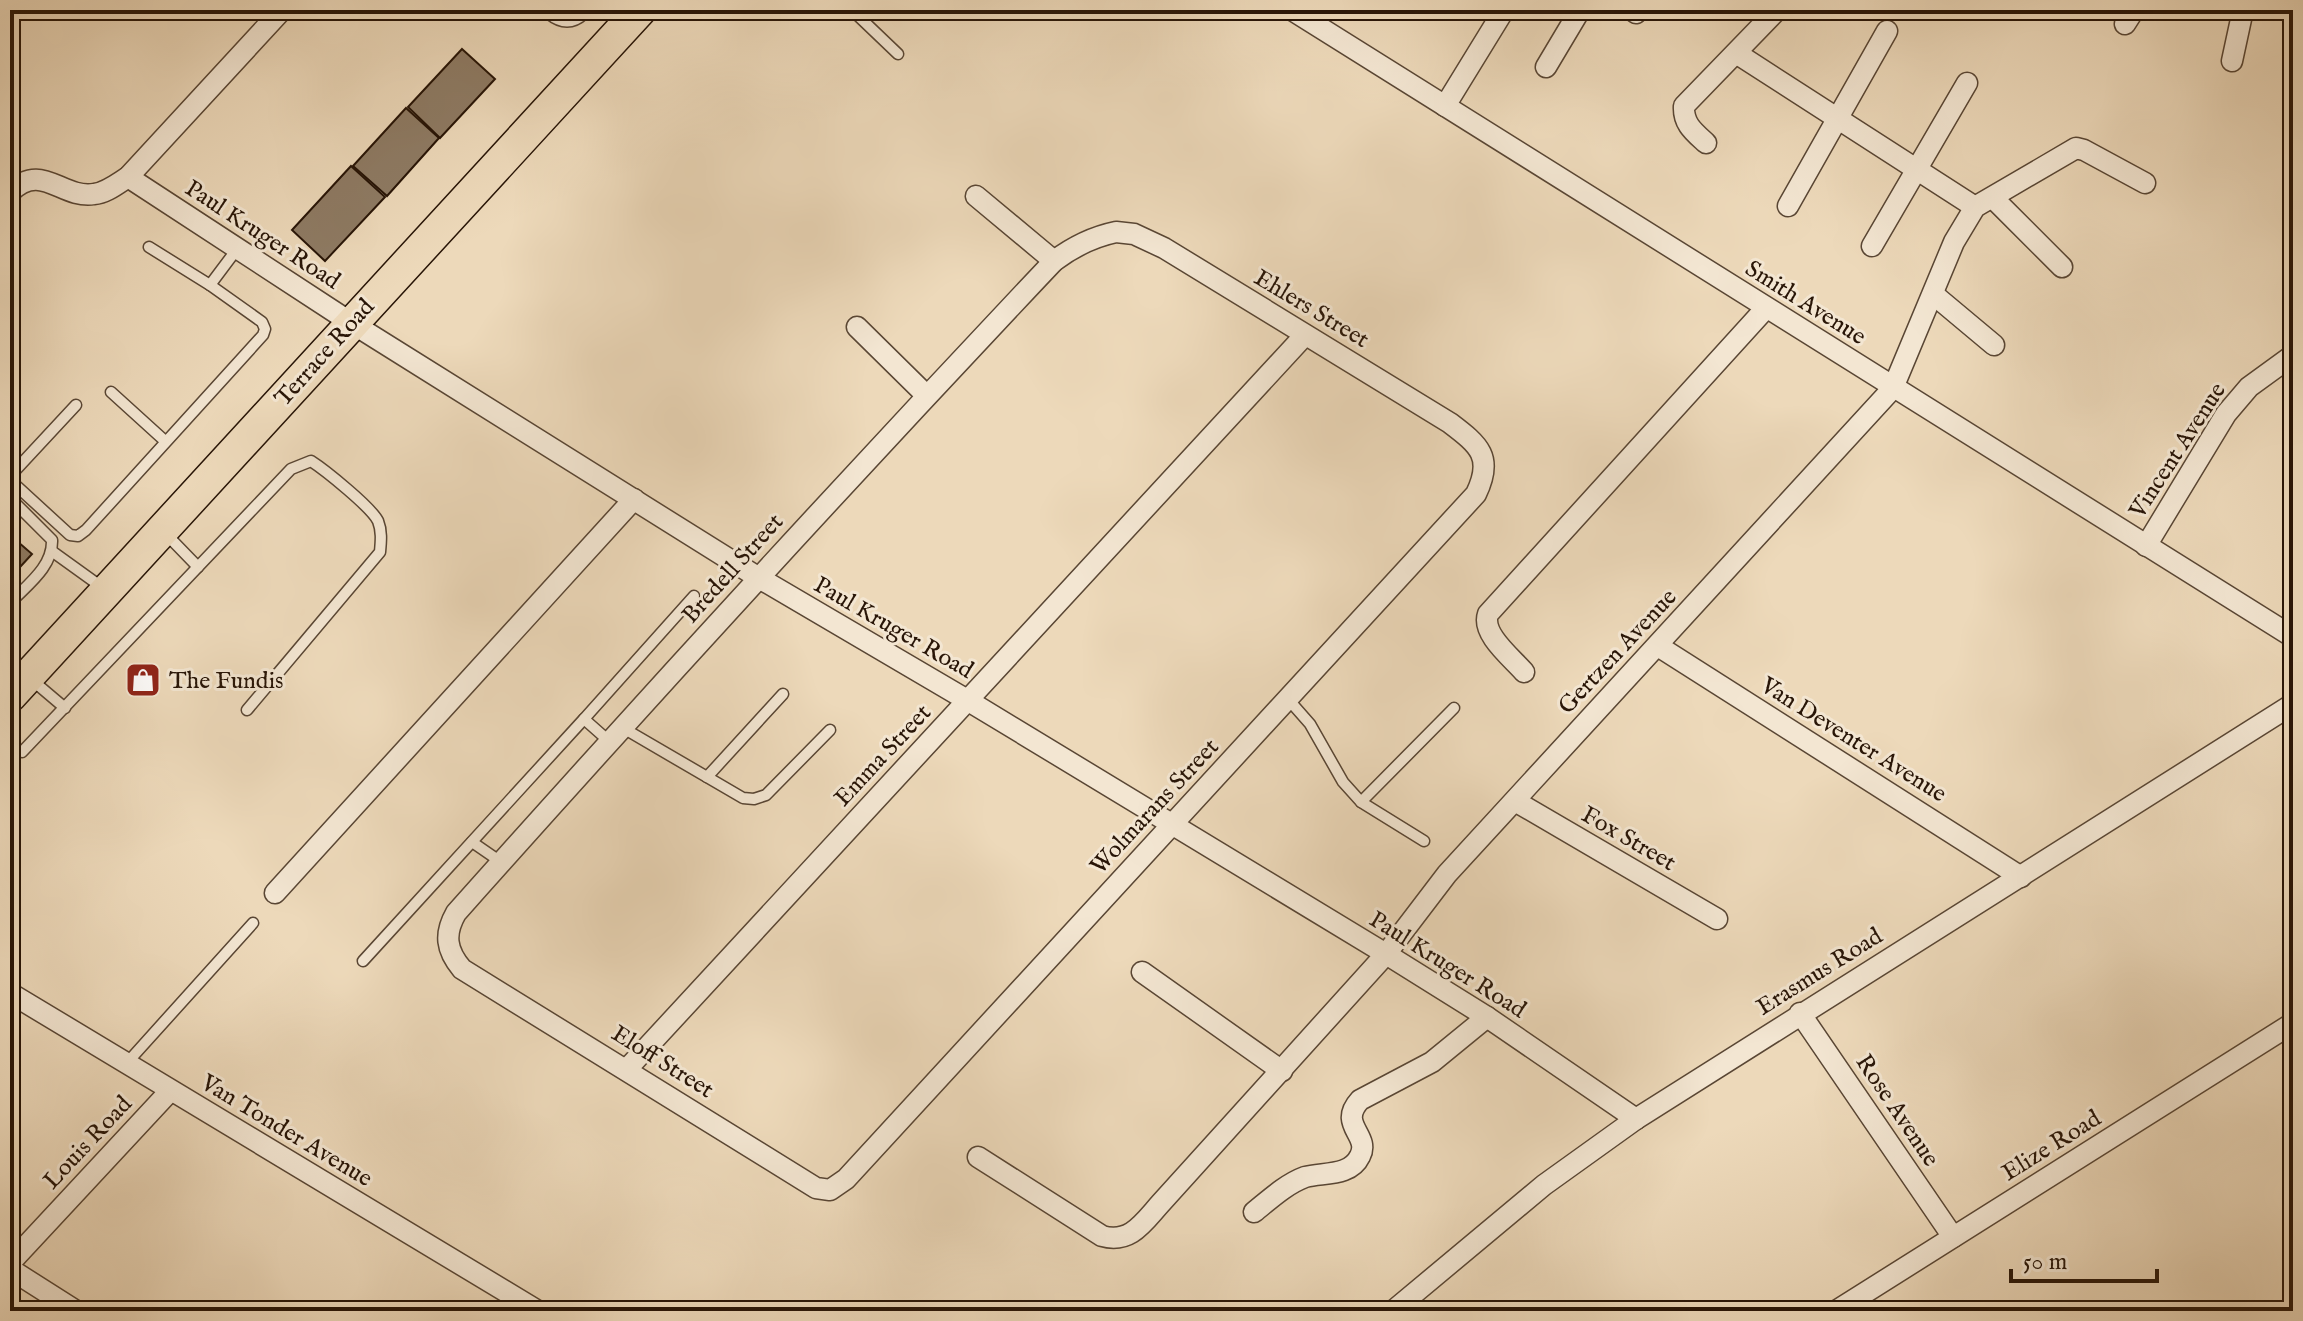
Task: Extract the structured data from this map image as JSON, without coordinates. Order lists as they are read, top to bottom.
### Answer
{
  "streets": {
    "main road": ["Terrace Road"],
    "street": [
      "Paul Kruger Road",
      "Smith Avenue",
      "Ehlers Street",
      "Vincent Avenue",
      "Bredell Street",
      "Gertzen Avenue",
      "Van Deventer Avenue",
      "Emma Street",
      "Wolmarans Street",
      "Fox Street",
      "Erasmus Road",
      "Eloff Street",
      "Rose Avenue",
      "Van Tonder Avenue",
      "Louis Road",
      "Elize Road"
    ]
  },
  "crossings": [
    ["Paul Kruger Road", "Terrace Road"],
    ["Paul Kruger Road", "Bredell Street"],
    ["Paul Kruger Road", "Gertzen Avenue"],
    ["Paul Kruger Road", "Emma Street"],
    ["Paul Kruger Road", "Wolmarans Street"],
    ["Paul Kruger Road", "Erasmus Road"],
    ["Smith Avenue", "Vincent Avenue"],
    ["Smith Avenue", "Gertzen Avenue"],
    ["Ehlers Street", "Bredell Street"],
    ["Ehlers Street", "Emma Street"],
    ["Ehlers Street", "Wolmarans Street"],
    ["Bredell Street", "Eloff Street"],
    ["Gertzen Avenue", "Van Deventer Avenue"],
    ["Gertzen Avenue", "Fox Street"],
    ["Van Deventer Avenue", "Erasmus Road"],
    ["Emma Street", "Eloff Street"],
    ["Wolmarans Street", "Eloff Street"],
    ["Erasmus Road", "Rose Avenue"],
    ["Rose Avenue", "Elize Road"],
    ["Van Tonder Avenue", "Louis Road"]
  ],
  "places": {
    "shop": ["The Fundis"]
  },
  "scale_bar": "50 m"
}
